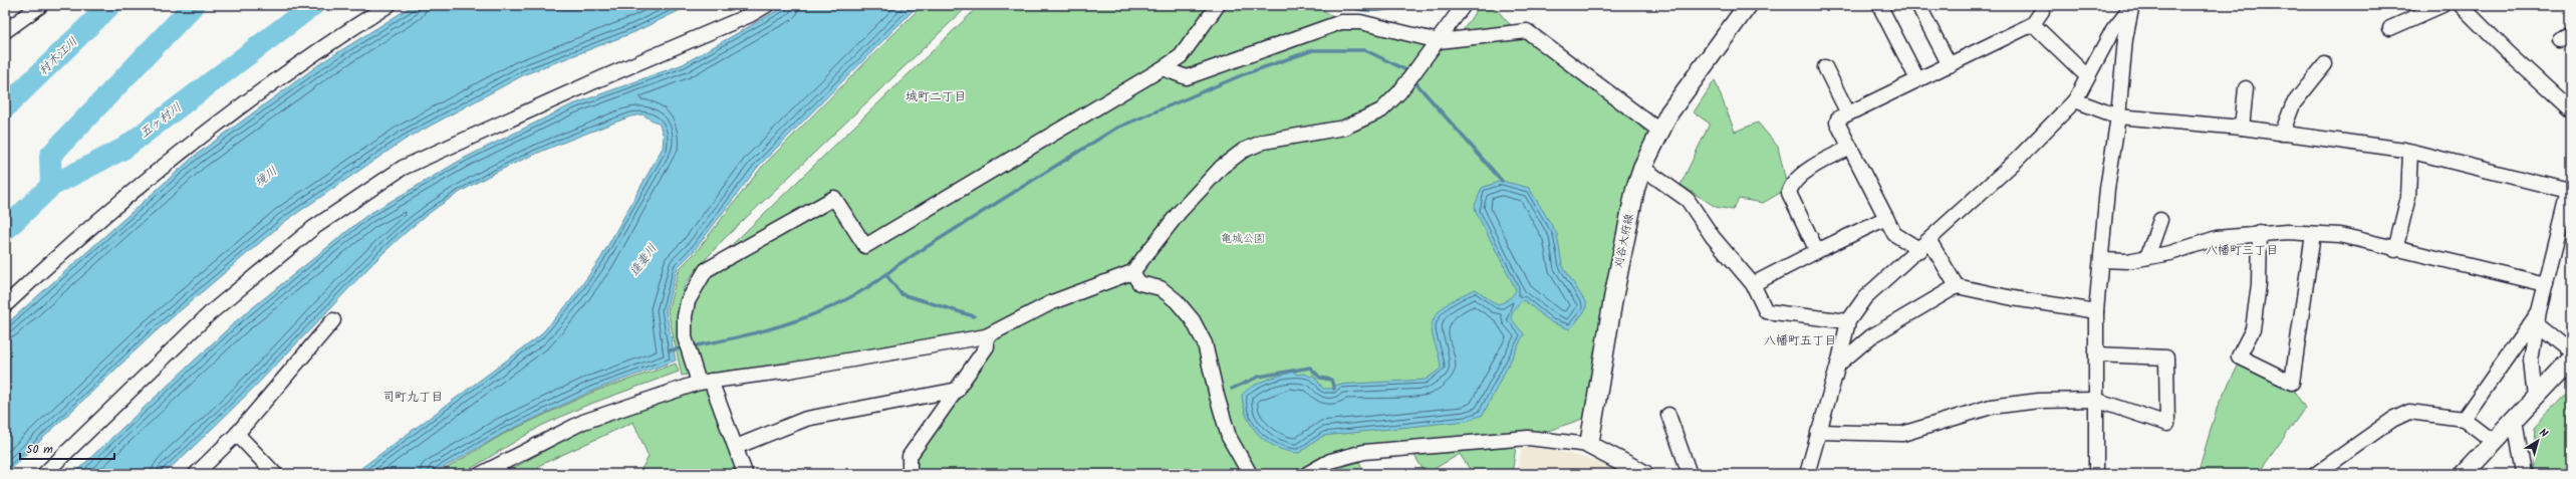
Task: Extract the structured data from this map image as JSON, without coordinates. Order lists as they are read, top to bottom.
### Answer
{
  "streets": {
    "main road": ["刈谷大府線"]
  },
  "districts": [
    "城町二丁目",
    "八幡町三丁目",
    "八幡町五丁目",
    "司町九丁目"
  ],
  "water": [
    "村木江川",
    "五ヶ村川",
    "境川",
    "逢妻川"
  ],
  "parks": ["亀城公園"],
  "scale_bar": "50 m",
  "north": "top right"
}
